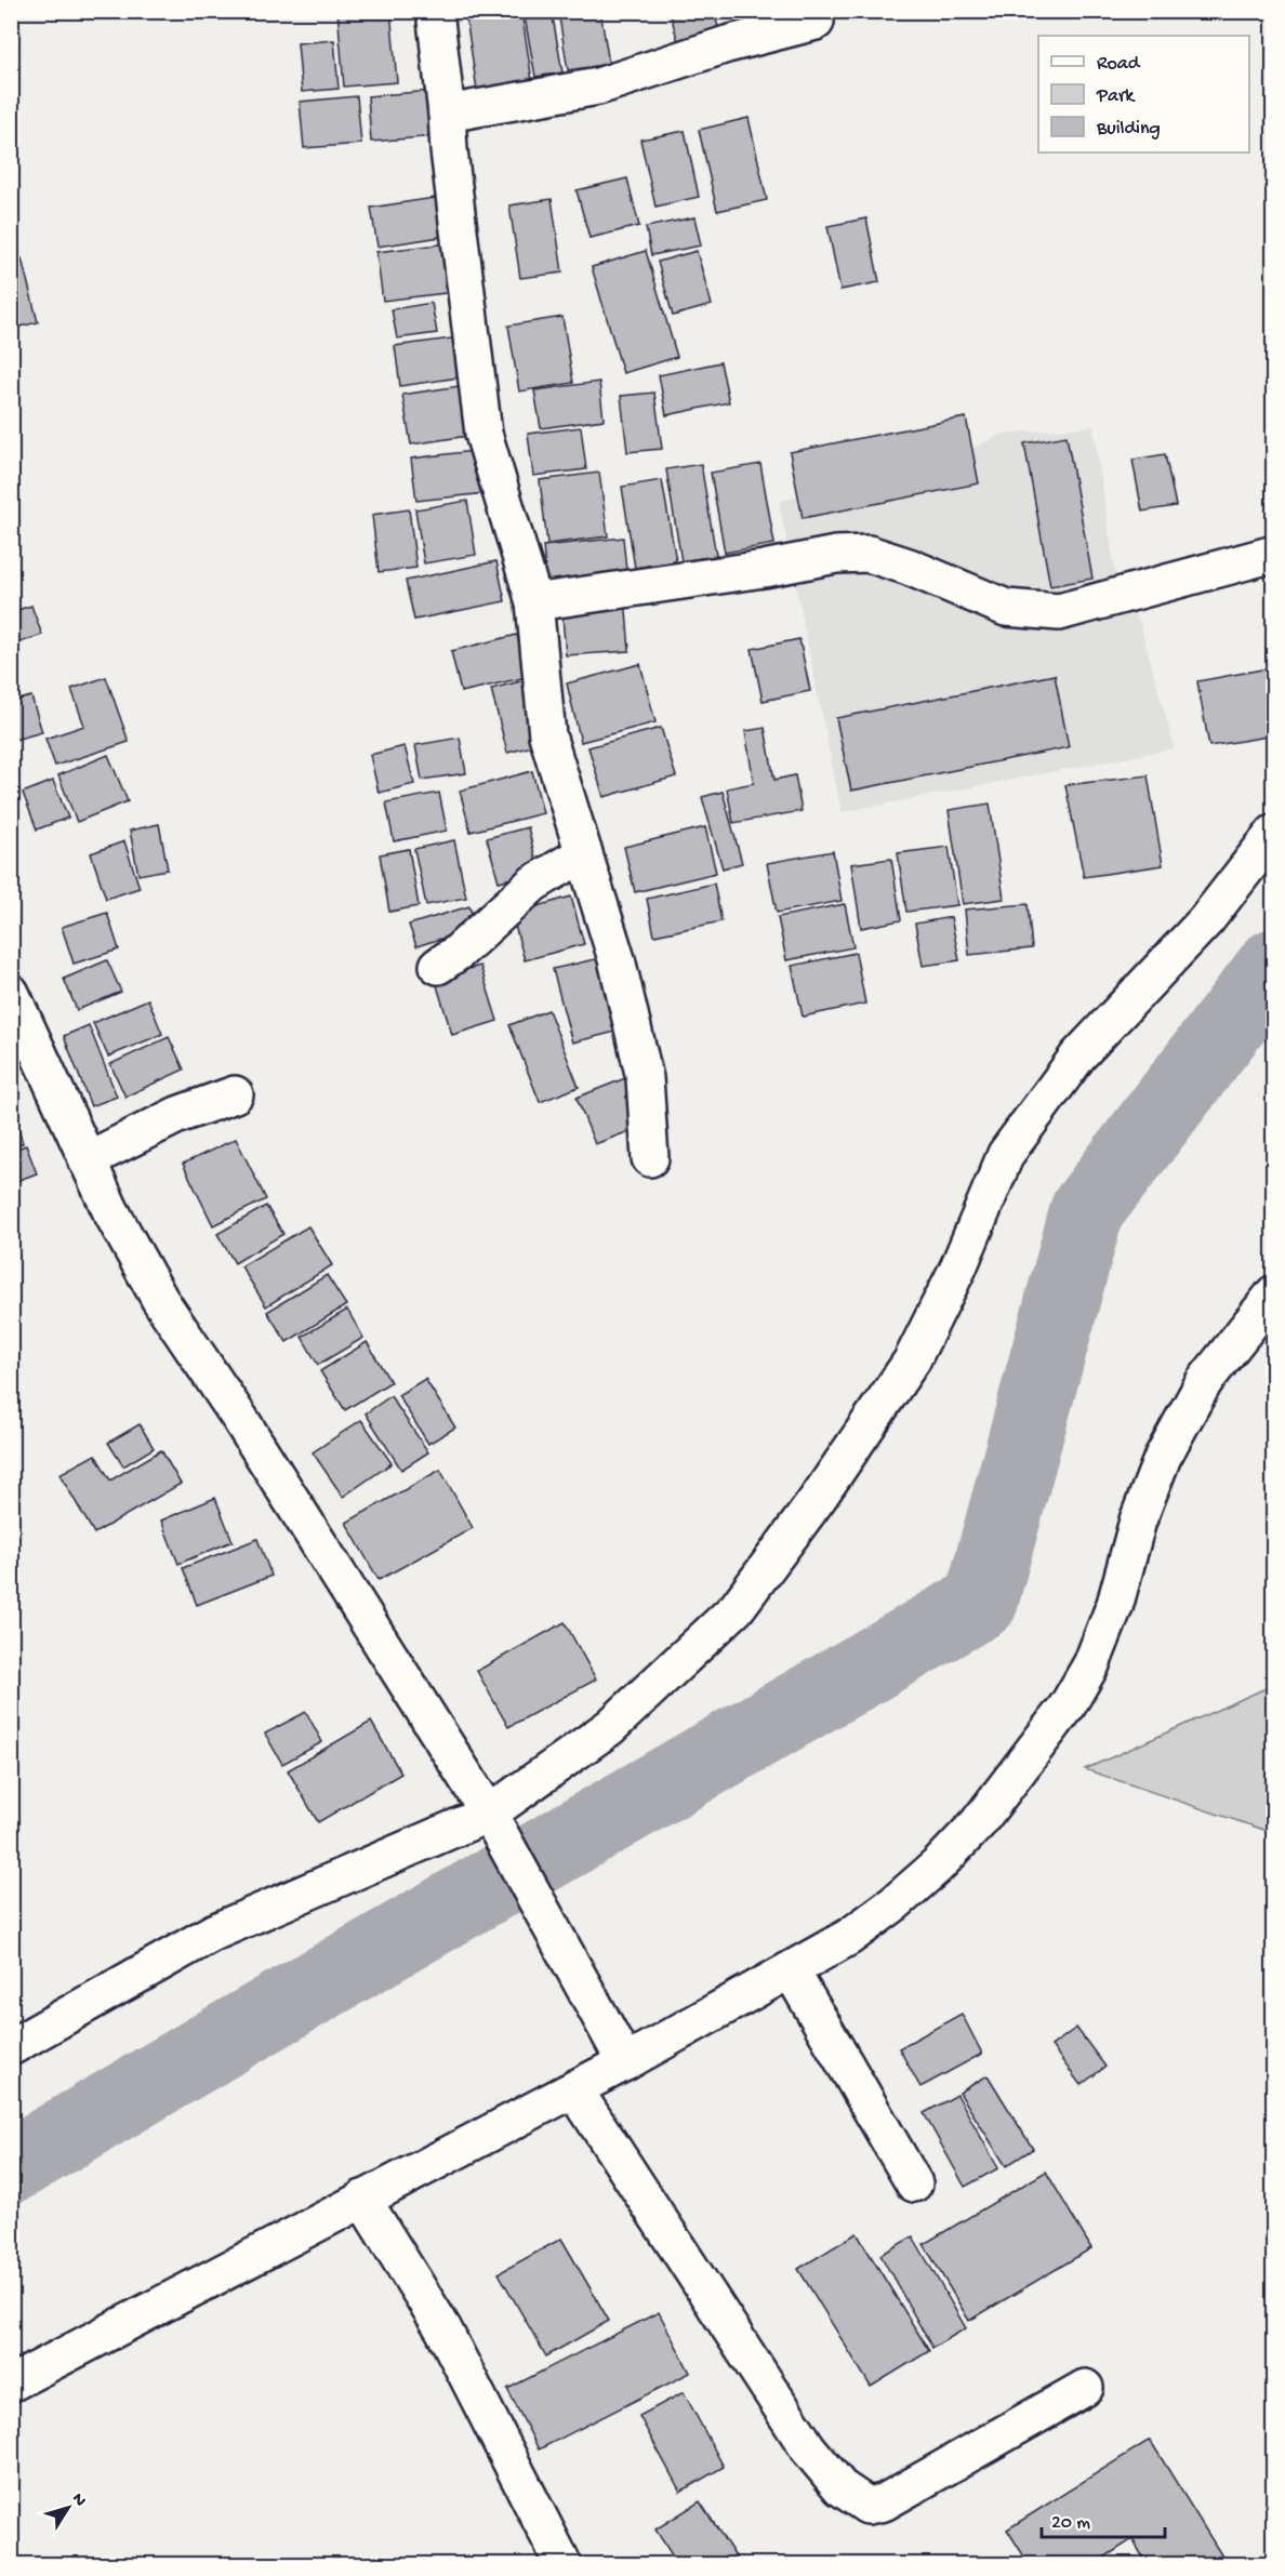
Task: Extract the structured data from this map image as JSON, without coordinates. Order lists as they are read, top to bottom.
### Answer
{
  "legend": ["Road", "Park", "Building"],
  "scale_bar": "20 m",
  "north": "top right"
}
